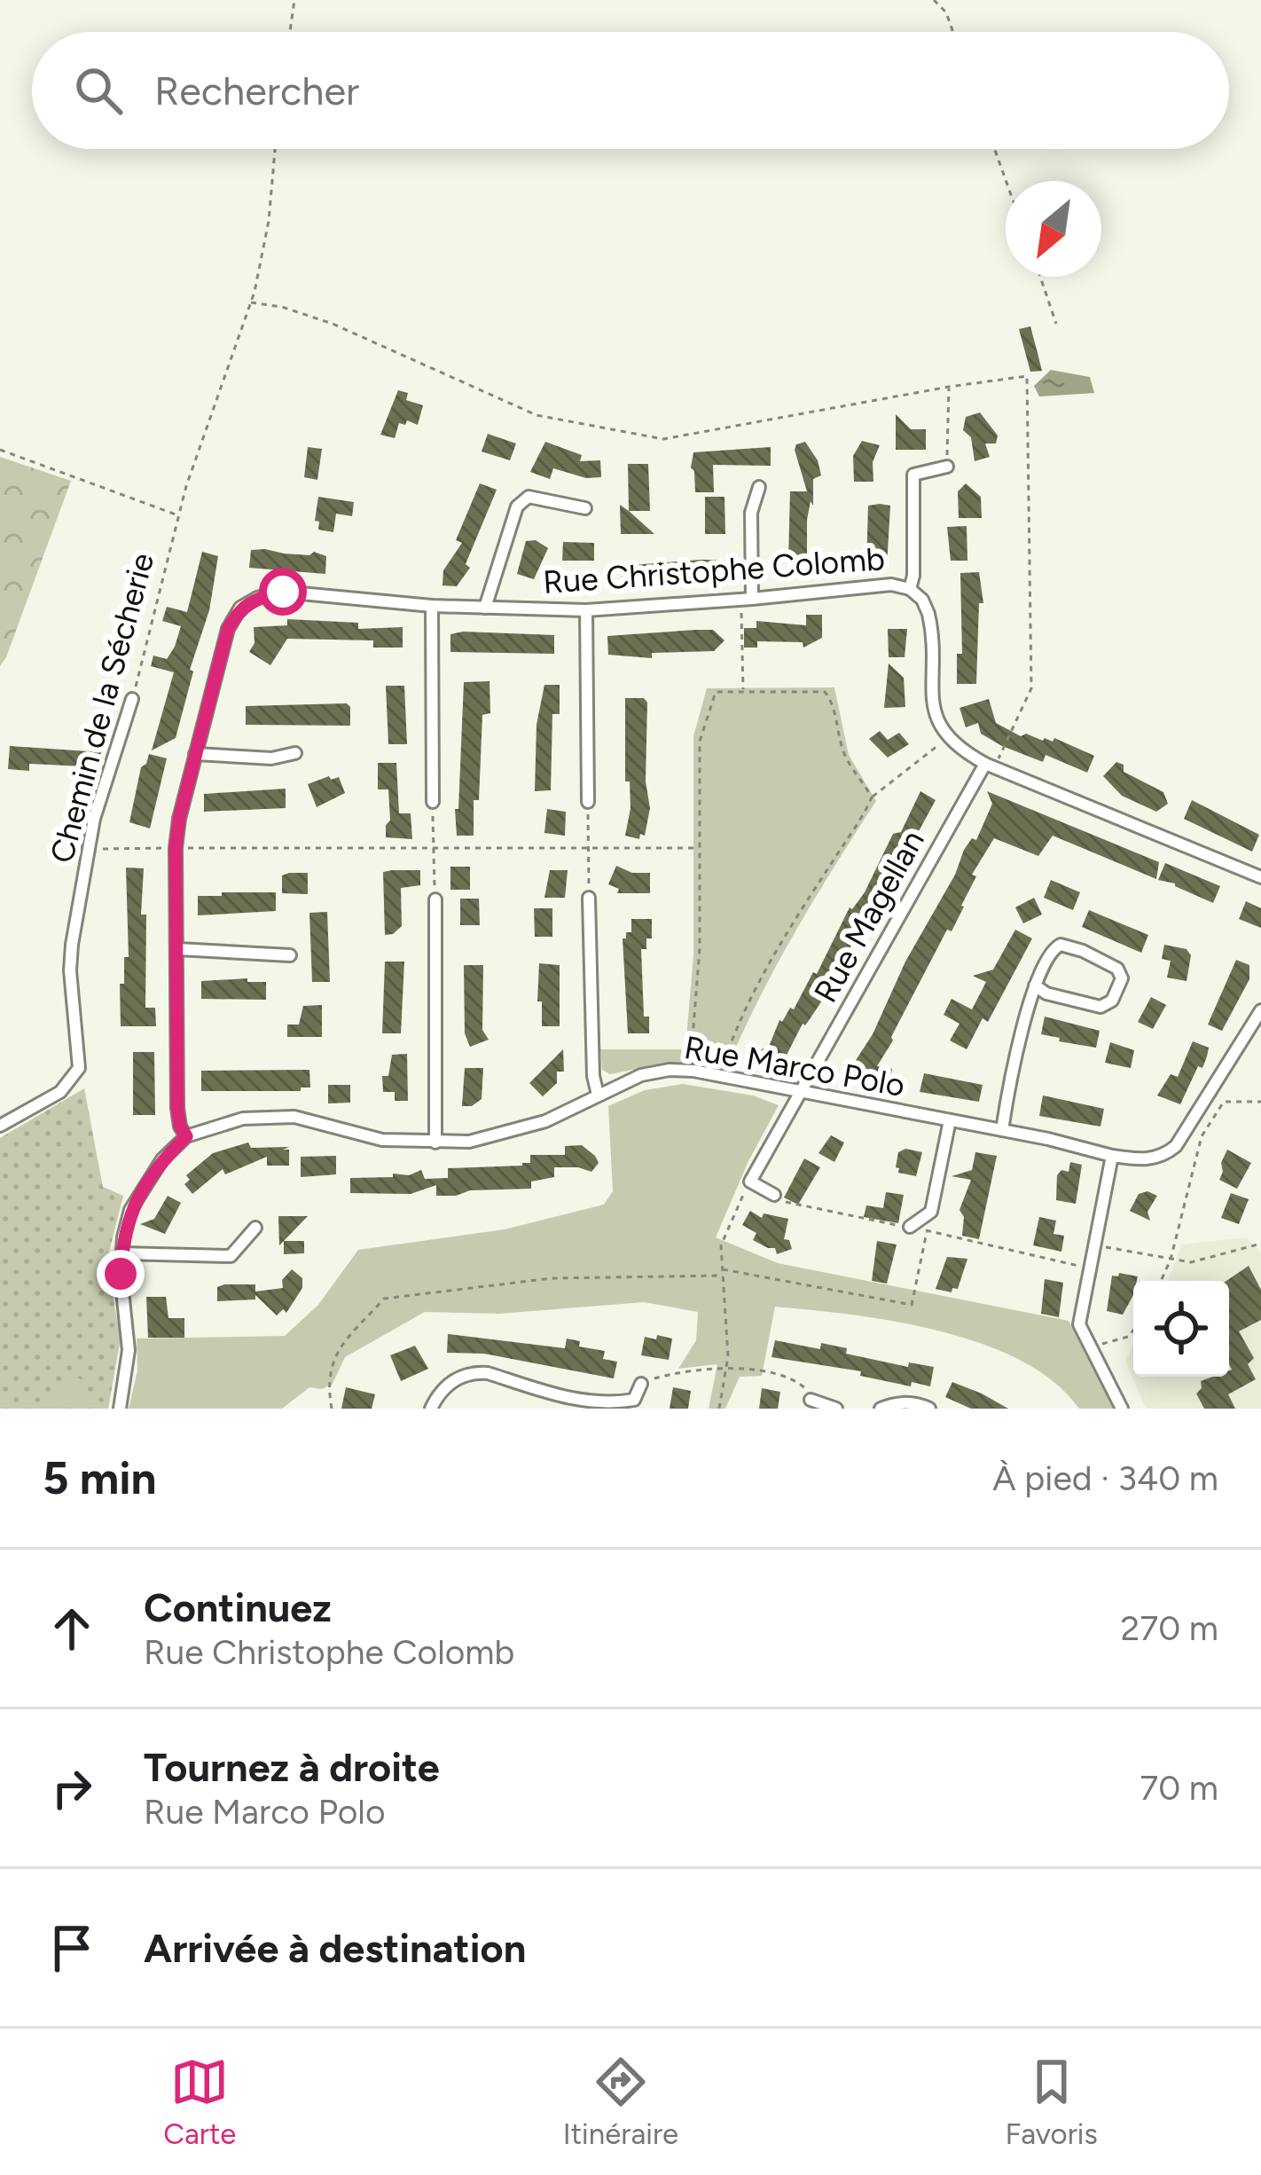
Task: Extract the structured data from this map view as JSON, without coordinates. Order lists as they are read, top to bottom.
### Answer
{
  "streets": {
    "street": [
      "Rue Christophe Colomb",
      "Chemin de la Sécherie",
      "Rue Magellan",
      "Rue Marco Polo"
    ]
  },
  "crossings": [
    ["Rue Christophe Colomb", "Rue Magellan"],
    ["Rue Christophe Colomb", "Rue Marco Polo"],
    ["Rue Magellan", "Rue Marco Polo"]
  ],
  "north": "bottom left",
  "page": {
    "search": "Rechercher",
    "heading": ["5 min", "À pied · 340 m"],
    "list": [
      ["Continuez", "Rue Christophe Colomb", "270 m"],
      ["Tournez à droite", "Rue Marco Polo", "70 m"],
      "Arrivée à destination"
    ],
    "nav": ["Carte", "Itinéraire", "Favoris"]
  }
}
